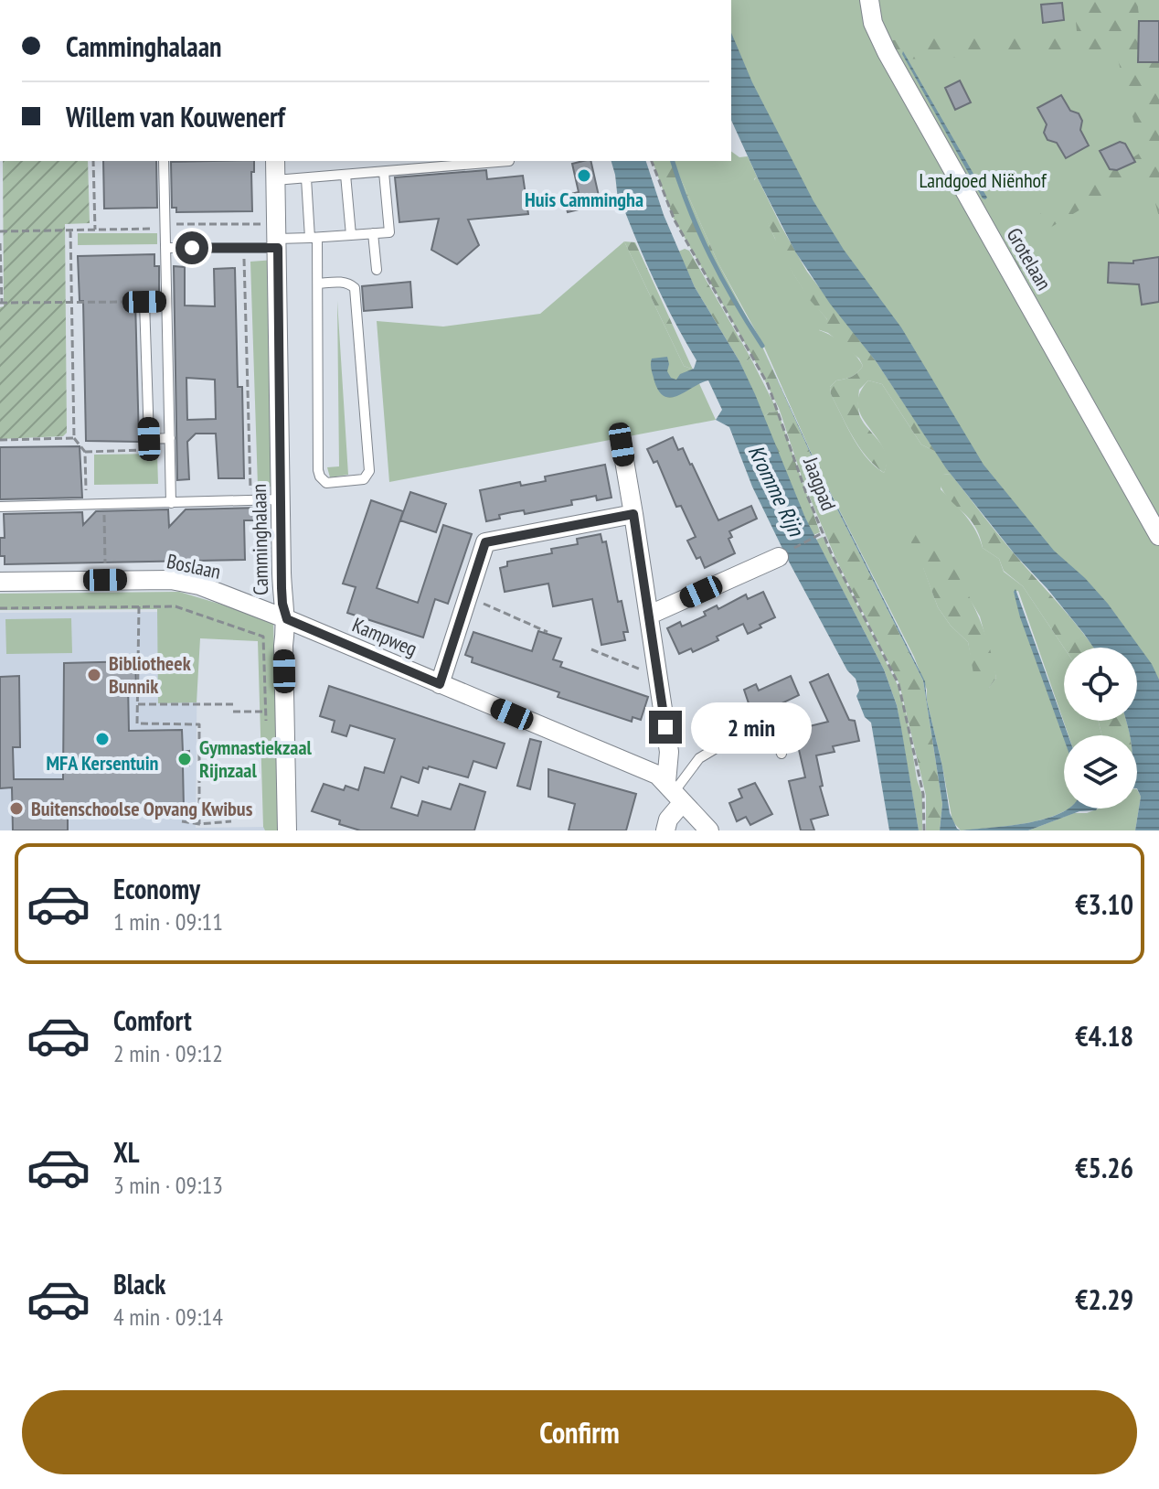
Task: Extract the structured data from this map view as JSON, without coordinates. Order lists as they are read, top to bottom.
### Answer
{
  "streets": {
    "street": [
      "Grotelaan",
      "Camminghalaan",
      "Boslaan",
      "Kampweg"
    ],
    "path": ["Jaagpad"]
  },
  "crossings": [
    ["Camminghalaan", "Boslaan"],
    ["Camminghalaan", "Kampweg"],
    ["Boslaan", "Kampweg"]
  ],
  "water": ["Kromme Rijn"],
  "parks": ["Landgoed Niënhof"],
  "places": [
    "Huis Cammingha",
    "Bibliotheek Bunnik",
    "MFA Kersentuin",
    "Gymnastiekzaal Rijnzaal",
    "Buitenschoolse Opvang Kwibus"
  ],
  "page": {
    "banner": ["Camminghalaan", "Willem van Kouwenerf"],
    "bubble": "2 min",
    "list": [
      {
        "name": "Economy",
        "note": "1 min · 09:11",
        "value": "€3.10"
      },
      {
        "name": "Comfort",
        "note": "2 min · 09:12",
        "value": "€4.18"
      },
      {
        "name": "XL",
        "note": "3 min · 09:13",
        "value": "€5.26"
      },
      {
        "name": "Black",
        "note": "4 min · 09:14",
        "value": "€2.29"
      }
    ],
    "buttons": "Confirm"
  }
}
